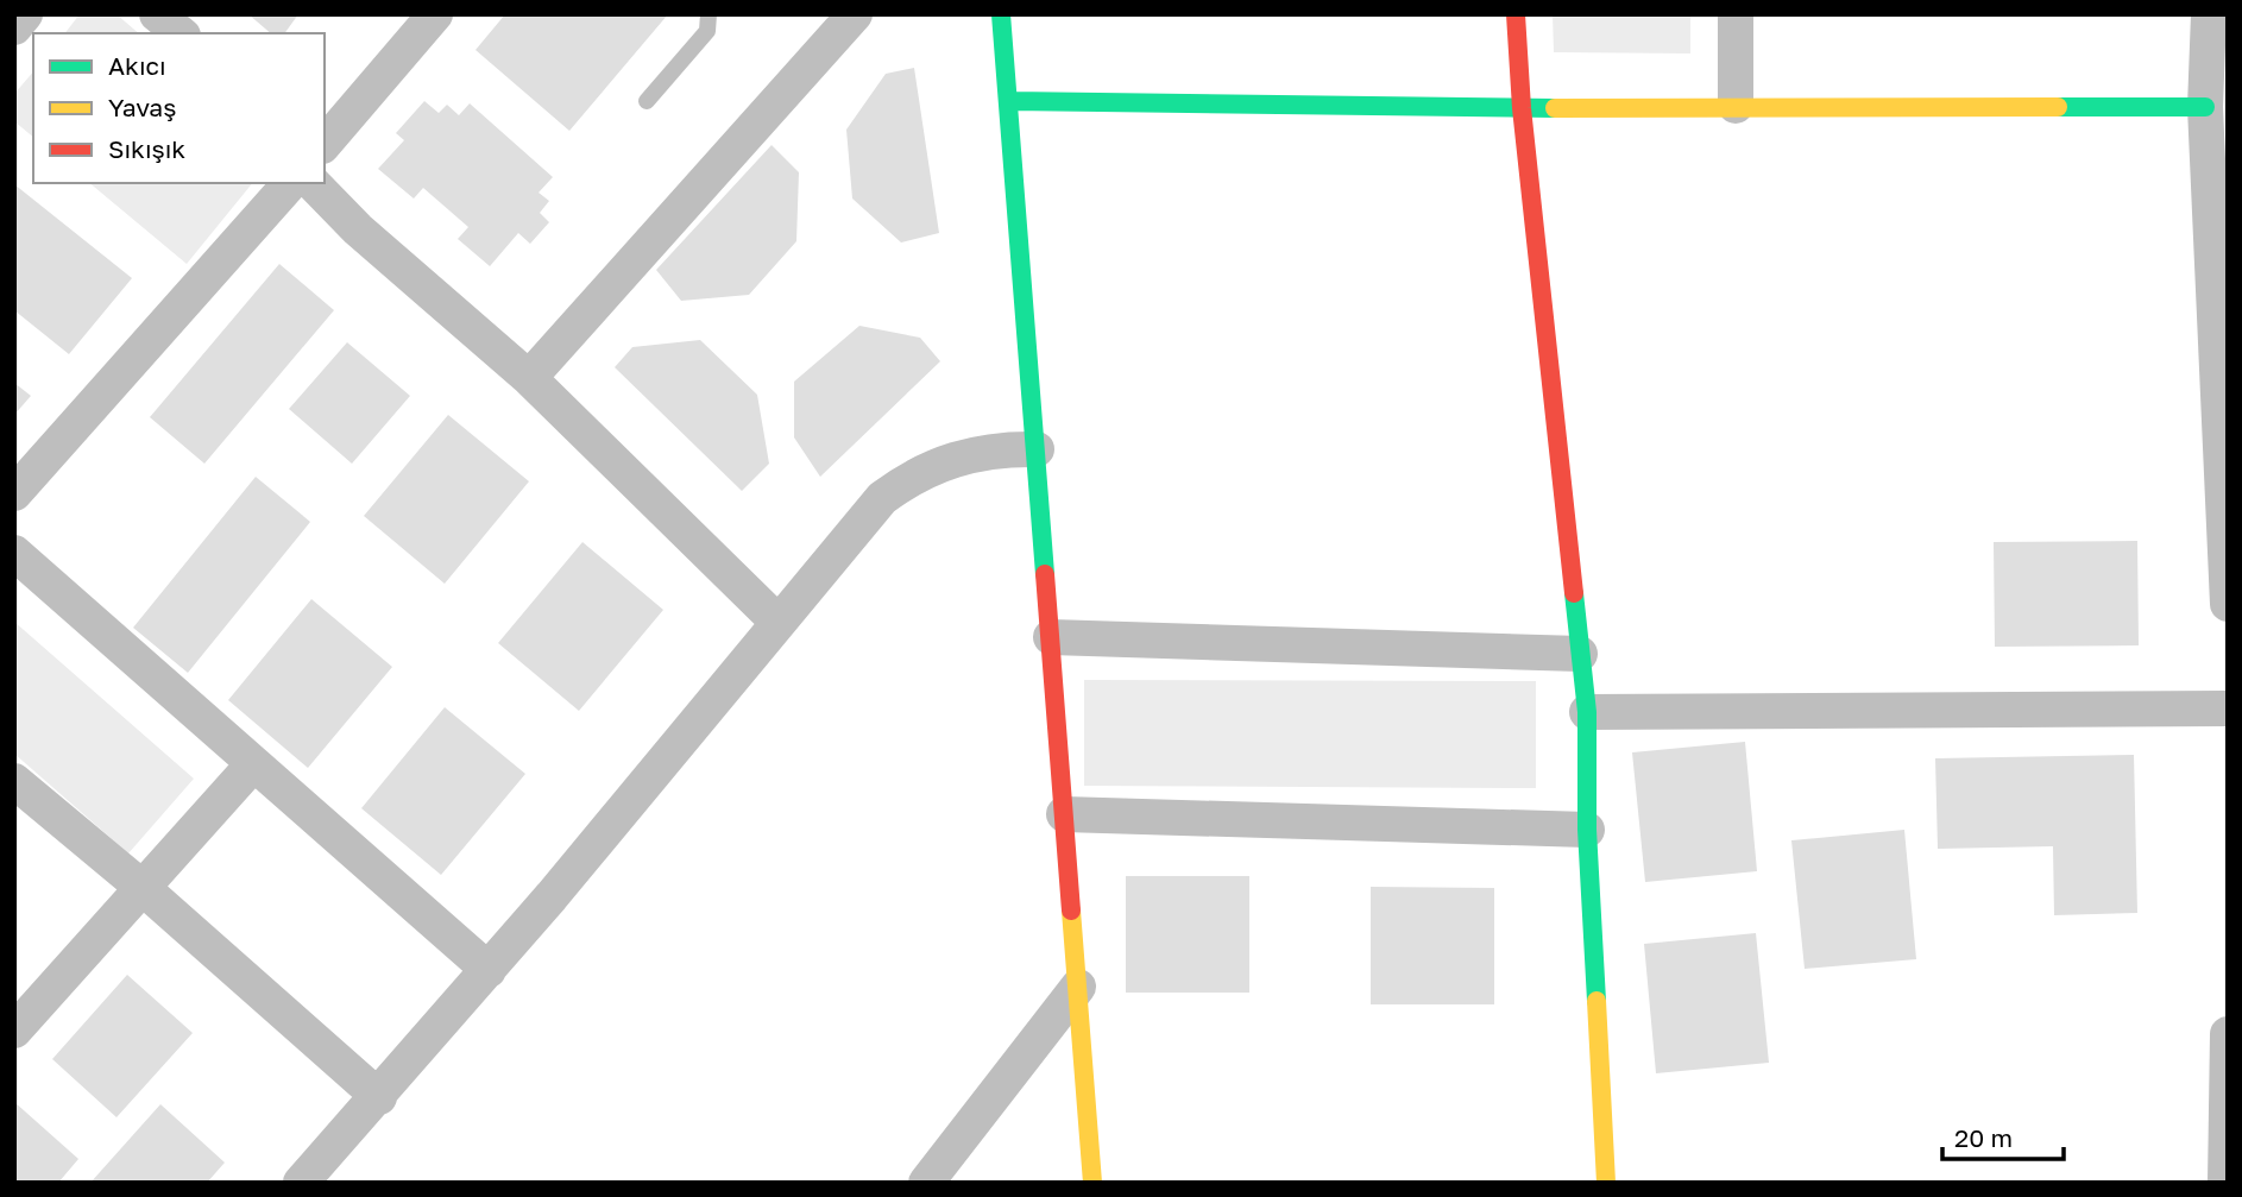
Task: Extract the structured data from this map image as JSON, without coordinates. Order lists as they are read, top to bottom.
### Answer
{
  "legend": ["Akıcı", "Yavaş", "Sıkışık"],
  "scale_bar": "20 m"
}
